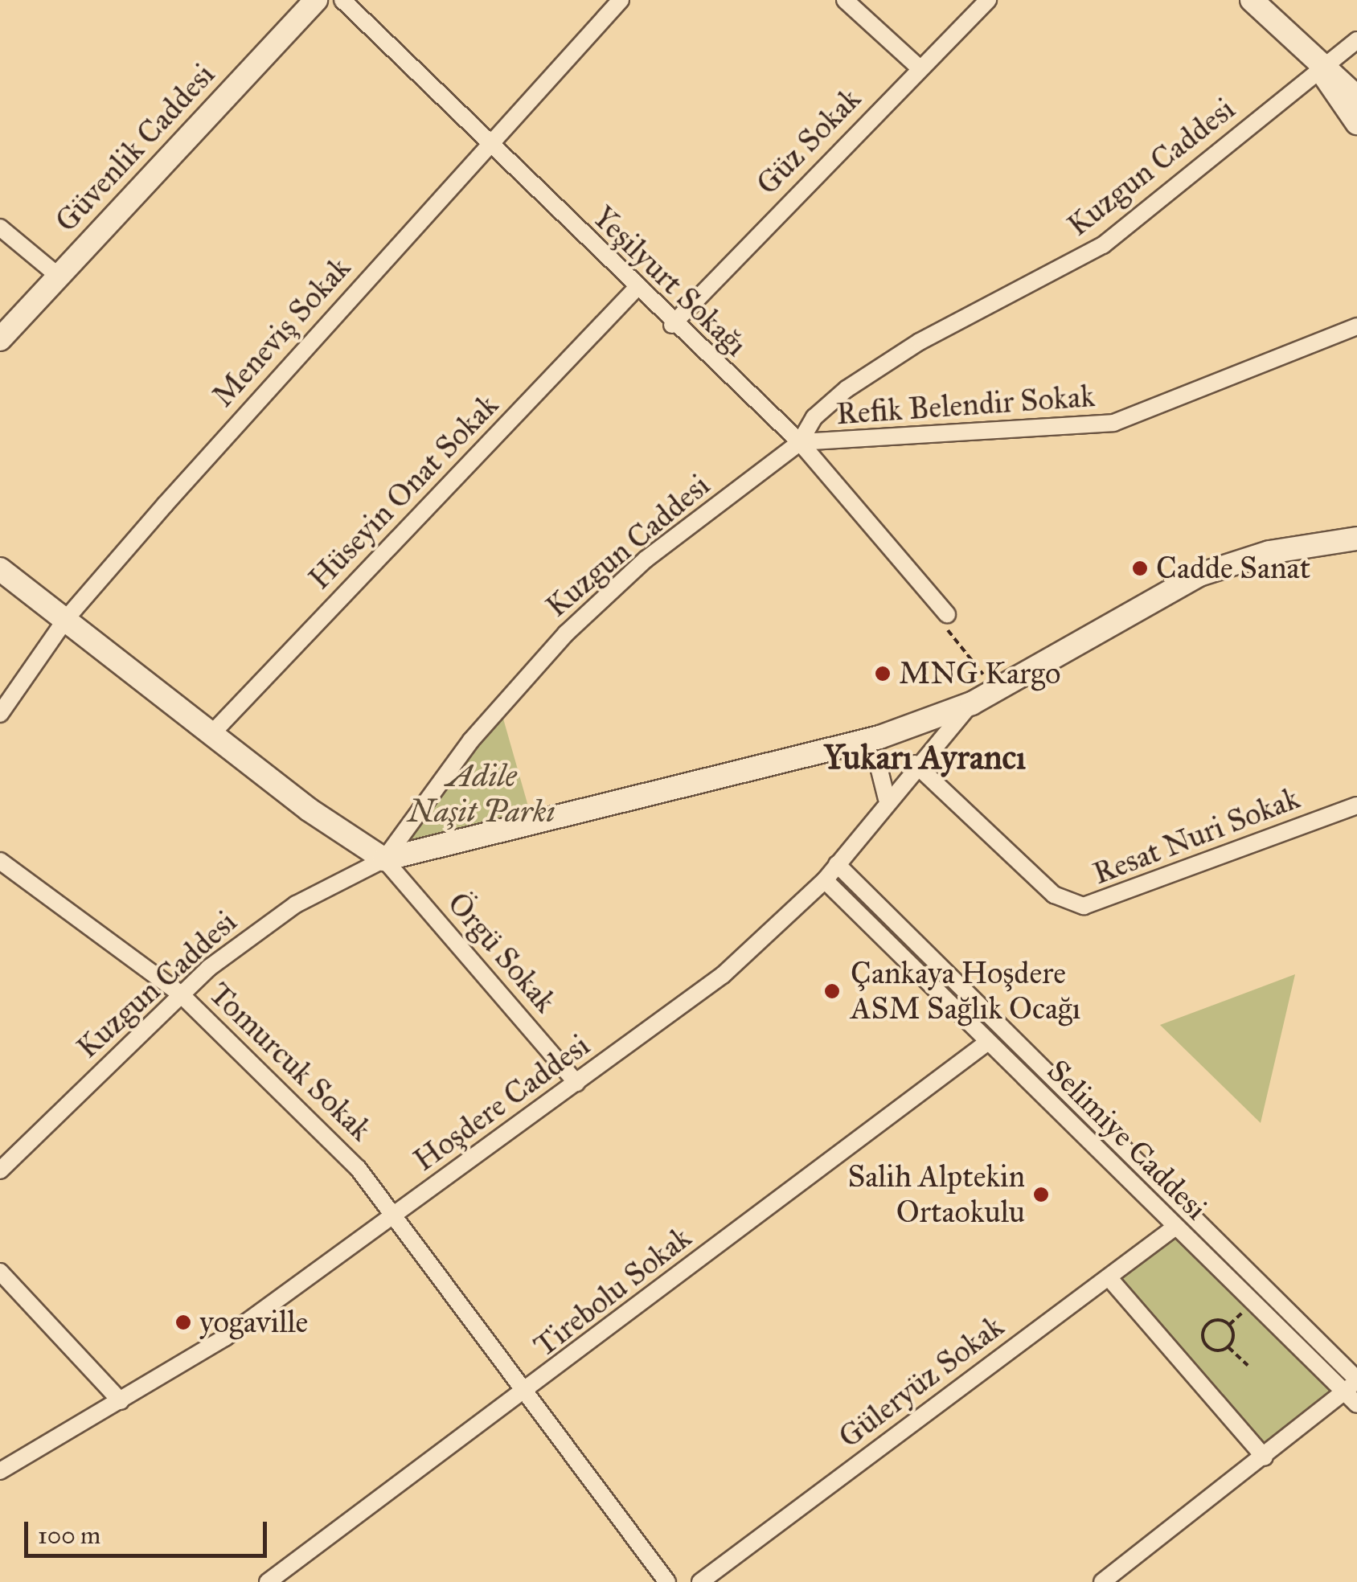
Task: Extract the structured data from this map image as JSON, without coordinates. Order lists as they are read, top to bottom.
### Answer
{
  "streets": {
    "main road": ["Güvenlik Caddesi"],
    "street": [
      "Güz Sokak",
      "Kuzgun Caddesi",
      "Yeşilyurt Sokağı",
      "Meneviş Sokak",
      "Refik Belendir Sokak",
      "Hüseyin Onat Sokak",
      "Resat Nuri Sokak",
      "Örgü Sokak",
      "Tomurcuk Sokak",
      "Hoşdere Caddesi",
      "Selimiye Caddesi",
      "Tirebolu Sokak",
      "Güleryüz Sokak"
    ]
  },
  "crossings": [
    ["Güz Sokak", "Yeşilyurt Sokağı"],
    ["Kuzgun Caddesi", "Yeşilyurt Sokağı"],
    ["Kuzgun Caddesi", "Refik Belendir Sokak"],
    ["Kuzgun Caddesi", "Örgü Sokak"],
    ["Kuzgun Caddesi", "Tomurcuk Sokak"],
    ["Yeşilyurt Sokağı", "Meneviş Sokak"],
    ["Yeşilyurt Sokağı", "Refik Belendir Sokak"],
    ["Yeşilyurt Sokağı", "Hüseyin Onat Sokak"],
    ["Resat Nuri Sokak", "Hoşdere Caddesi"],
    ["Örgü Sokak", "Hoşdere Caddesi"],
    ["Tomurcuk Sokak", "Hoşdere Caddesi"],
    ["Tomurcuk Sokak", "Tirebolu Sokak"],
    ["Hoşdere Caddesi", "Selimiye Caddesi"],
    ["Selimiye Caddesi", "Tirebolu Sokak"],
    ["Selimiye Caddesi", "Güleryüz Sokak"]
  ],
  "districts": ["Yukarı Ayrancı"],
  "parks": ["Adile Naşit Parkı"],
  "places": [
    "Cadde Sanat",
    "MNG Kargo",
    "Çankaya Hoşdere ASM Sağlık Ocağı",
    "Salih Alptekin Ortaokulu",
    "yogaville"
  ],
  "scale_bar": "100 m"
}
